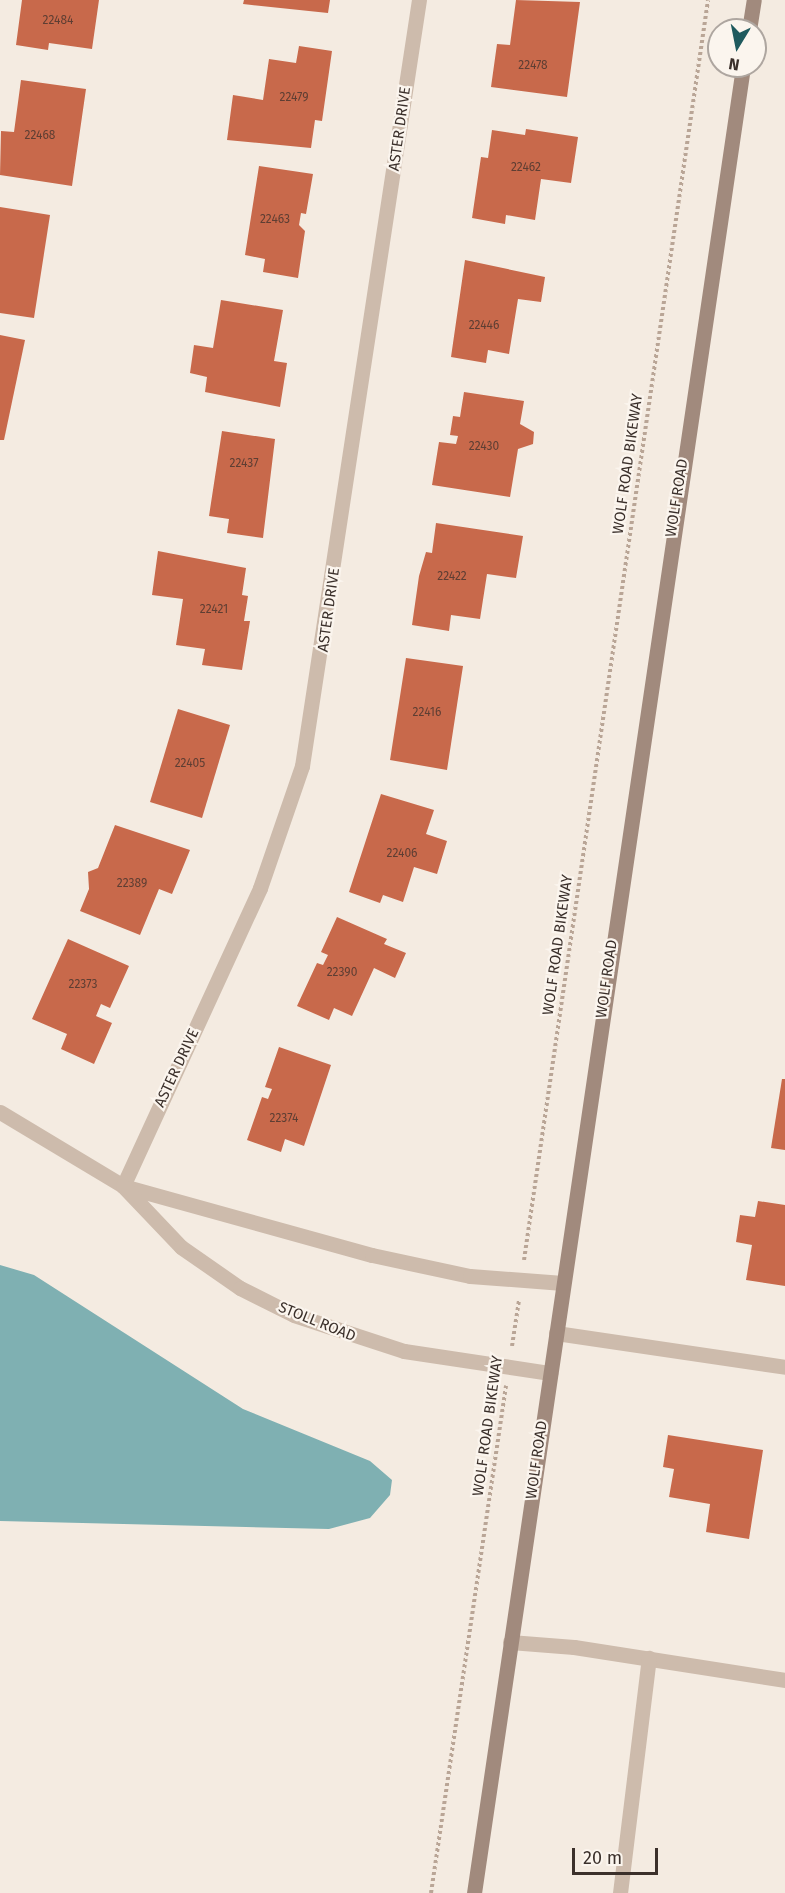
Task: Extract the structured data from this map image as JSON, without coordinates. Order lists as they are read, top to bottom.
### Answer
{
  "streets": {
    "main road": ["WOLF ROAD"],
    "street": ["ASTER DRIVE", "STOLL ROAD"],
    "path": ["WOLF ROAD BIKEWAY"]
  },
  "crossings": [
    ["ASTER DRIVE", "STOLL ROAD"],
    ["WOLF ROAD BIKEWAY", "STOLL ROAD"],
    ["WOLF ROAD", "STOLL ROAD"]
  ],
  "house_numbers": [
    "22484",
    "22478",
    "22479",
    "22468",
    "22462",
    "22463",
    "22446",
    "22430",
    "22437",
    "22422",
    "22421",
    "22416",
    "22405",
    "22406",
    "22389",
    "22390",
    "22373",
    "22374"
  ],
  "scale_bar": "20 m",
  "north": "bottom"
}
